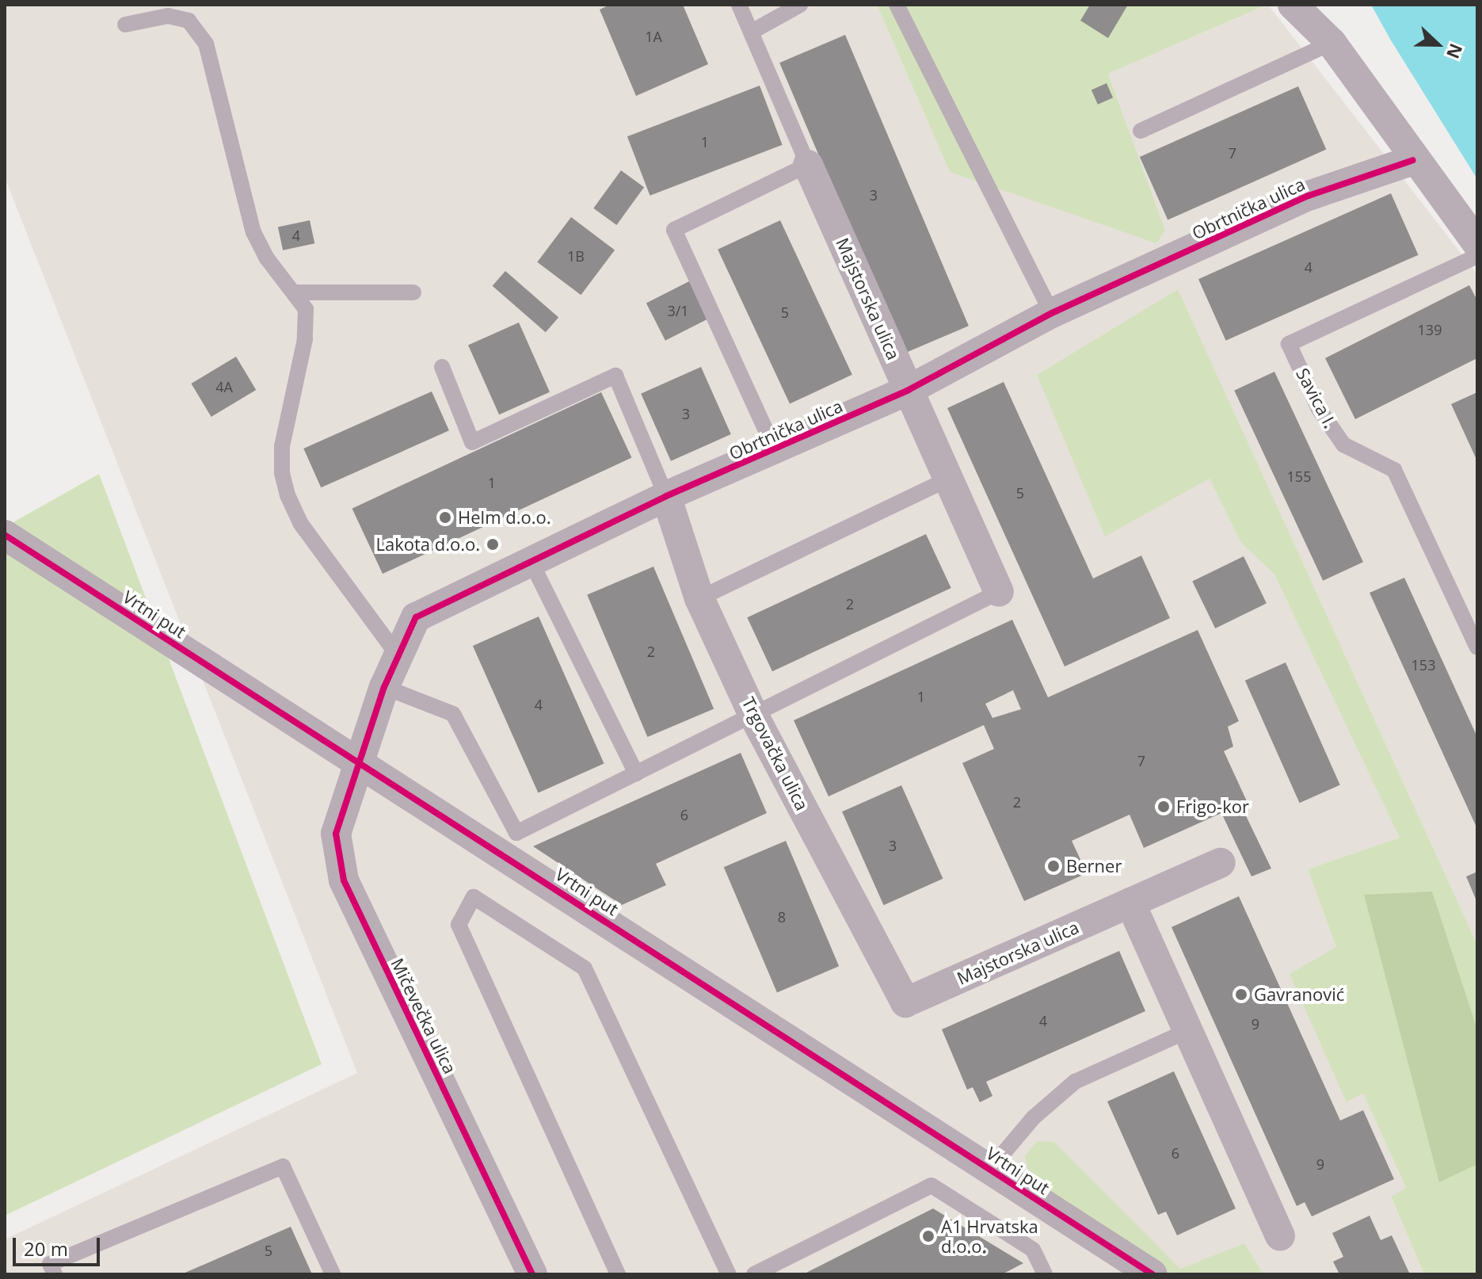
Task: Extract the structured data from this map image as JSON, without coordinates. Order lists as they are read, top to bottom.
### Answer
{
  "streets": {
    "street": [
      "Obrtnička ulica",
      "Majstorska ulica",
      "Vrtni put",
      "Trgovačka ulica",
      "Mičevečka ulica"
    ],
    "lane": ["Savica I."]
  },
  "crossings": [
    ["Obrtnička ulica", "Majstorska ulica"],
    ["Obrtnička ulica", "Vrtni put"],
    ["Obrtnička ulica", "Trgovačka ulica"],
    ["Obrtnička ulica", "Mičevečka ulica"],
    ["Majstorska ulica", "Trgovačka ulica"],
    ["Vrtni put", "Mičevečka ulica"]
  ],
  "places": [
    "Helm d.o.o.",
    "Lakota d.o.o.",
    "Frigo-kor",
    "Berner",
    "Gavranović",
    "A1 Hrvatska d.o.o."
  ],
  "house_numbers": [
    "1A",
    "1",
    "7",
    "3",
    "4",
    "1B",
    "4",
    "3/1",
    "5",
    "139",
    "4A",
    "3",
    "155",
    "1",
    "5",
    "2",
    "2",
    "153",
    "1",
    "4",
    "7",
    "2",
    "6",
    "3",
    "8",
    "4",
    "9",
    "6",
    "9",
    "5"
  ],
  "scale_bar": "20 m",
  "north": "right"
}
